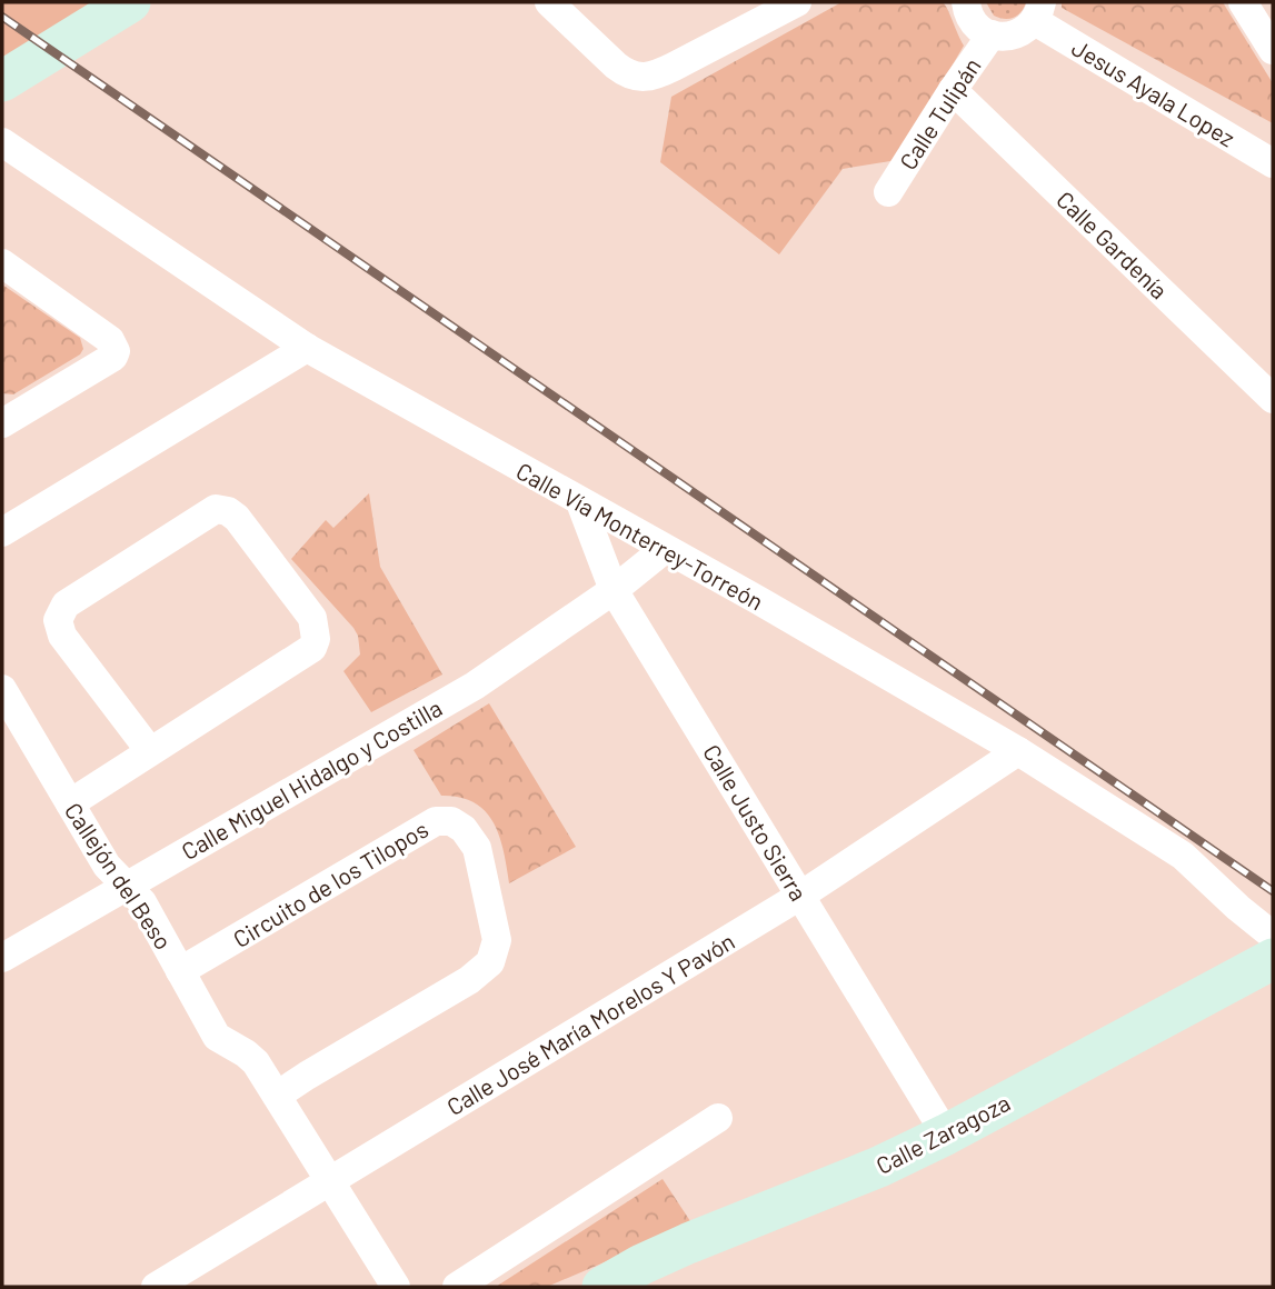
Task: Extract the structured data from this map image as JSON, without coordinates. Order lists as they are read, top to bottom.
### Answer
{
  "streets": {
    "street": [
      "Jesus Ayala Lopez",
      "Calle Tulipán",
      "Calle Gardenía",
      "Calle Vía Monterrey-Torreón",
      "Calle Miguel Hidalgo y Costilla",
      "Calle Justo Sierra",
      "Callejón del Beso",
      "Circuito de los Tilopos",
      "Calle José María Morelos Y Pavón",
      "Calle Zaragoza"
    ]
  },
  "crossings": [
    ["Calle Tulipán", "Calle Gardenía"],
    ["Calle Vía Monterrey-Torreón", "Calle Miguel Hidalgo y Costilla"],
    ["Calle Vía Monterrey-Torreón", "Calle Justo Sierra"],
    ["Calle Vía Monterrey-Torreón", "Calle José María Morelos Y Pavón"],
    ["Calle Miguel Hidalgo y Costilla", "Calle Justo Sierra"],
    ["Calle Miguel Hidalgo y Costilla", "Callejón del Beso"],
    ["Calle Justo Sierra", "Calle José María Morelos Y Pavón"],
    ["Calle Justo Sierra", "Calle Zaragoza"],
    ["Callejón del Beso", "Circuito de los Tilopos"],
    ["Callejón del Beso", "Calle José María Morelos Y Pavón"]
  ]
}
